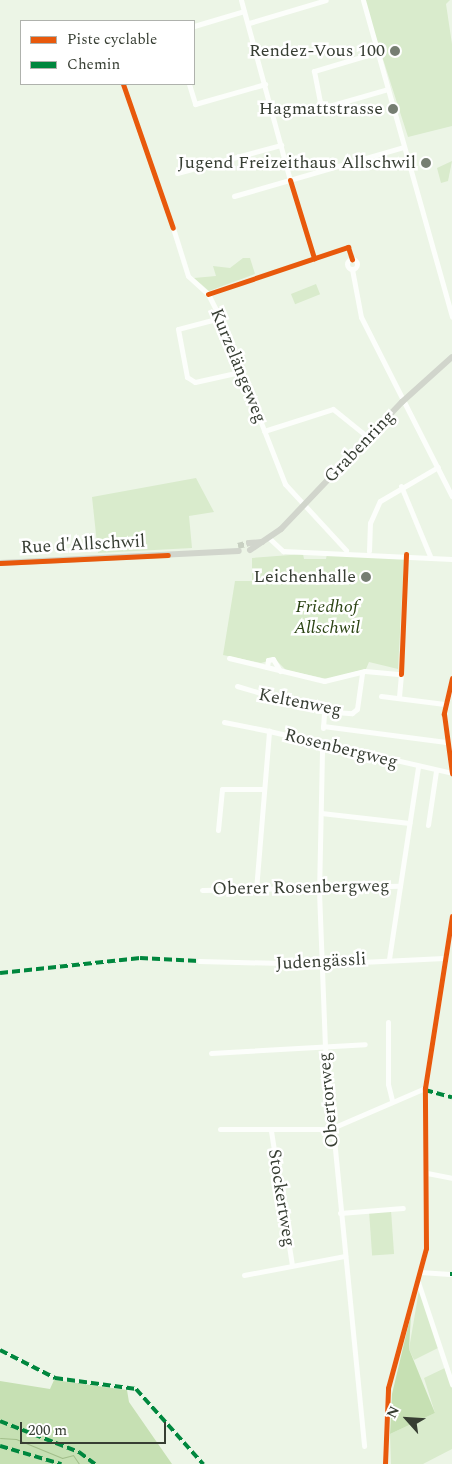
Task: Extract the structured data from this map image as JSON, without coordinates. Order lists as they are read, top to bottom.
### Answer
{
  "streets": {
    "main road": ["Grabenring", "Rue d'Allschwil"],
    "street": [
      "Kurzelängeweg",
      "Keltenweg",
      "Rosenbergweg",
      "Oberer Rosenbergweg",
      "Judengässli",
      "Obertorweg",
      "Stockertweg"
    ]
  },
  "crossings": [
    ["Kurzelängeweg", "Grabenring"],
    ["Rosenbergweg", "Oberer Rosenbergweg"],
    ["Oberer Rosenbergweg", "Obertorweg"],
    ["Judengässli", "Obertorweg"]
  ],
  "parks": ["Friedhof Allschwil"],
  "places": [
    "Rendez-Vous 100",
    "Hagmattstrasse",
    "Jugend Freizeithaus Allschwil",
    "Leichenhalle"
  ],
  "legend": ["Piste cyclable", "Chemin"],
  "scale_bar": "200 m",
  "north": "top left"
}
